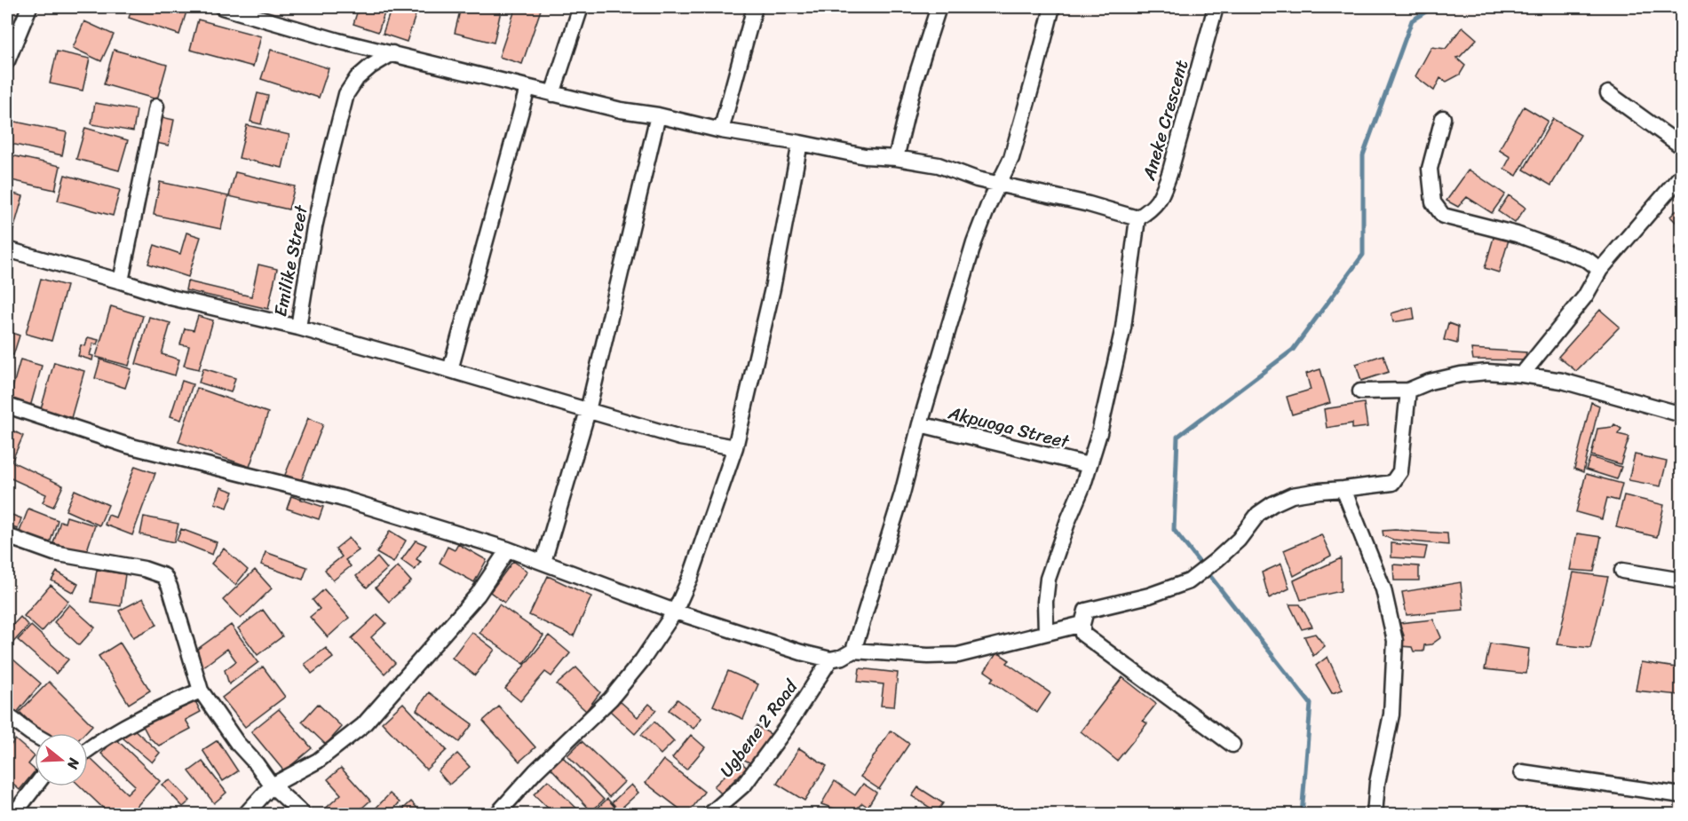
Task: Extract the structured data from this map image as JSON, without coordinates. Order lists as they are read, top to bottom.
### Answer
{
  "streets": {
    "street": [
      "Aneke Crescent",
      "Emilike Street",
      "Akpuoga Street",
      "Ugbene 2 Road"
    ]
  },
  "north": "right"
}
